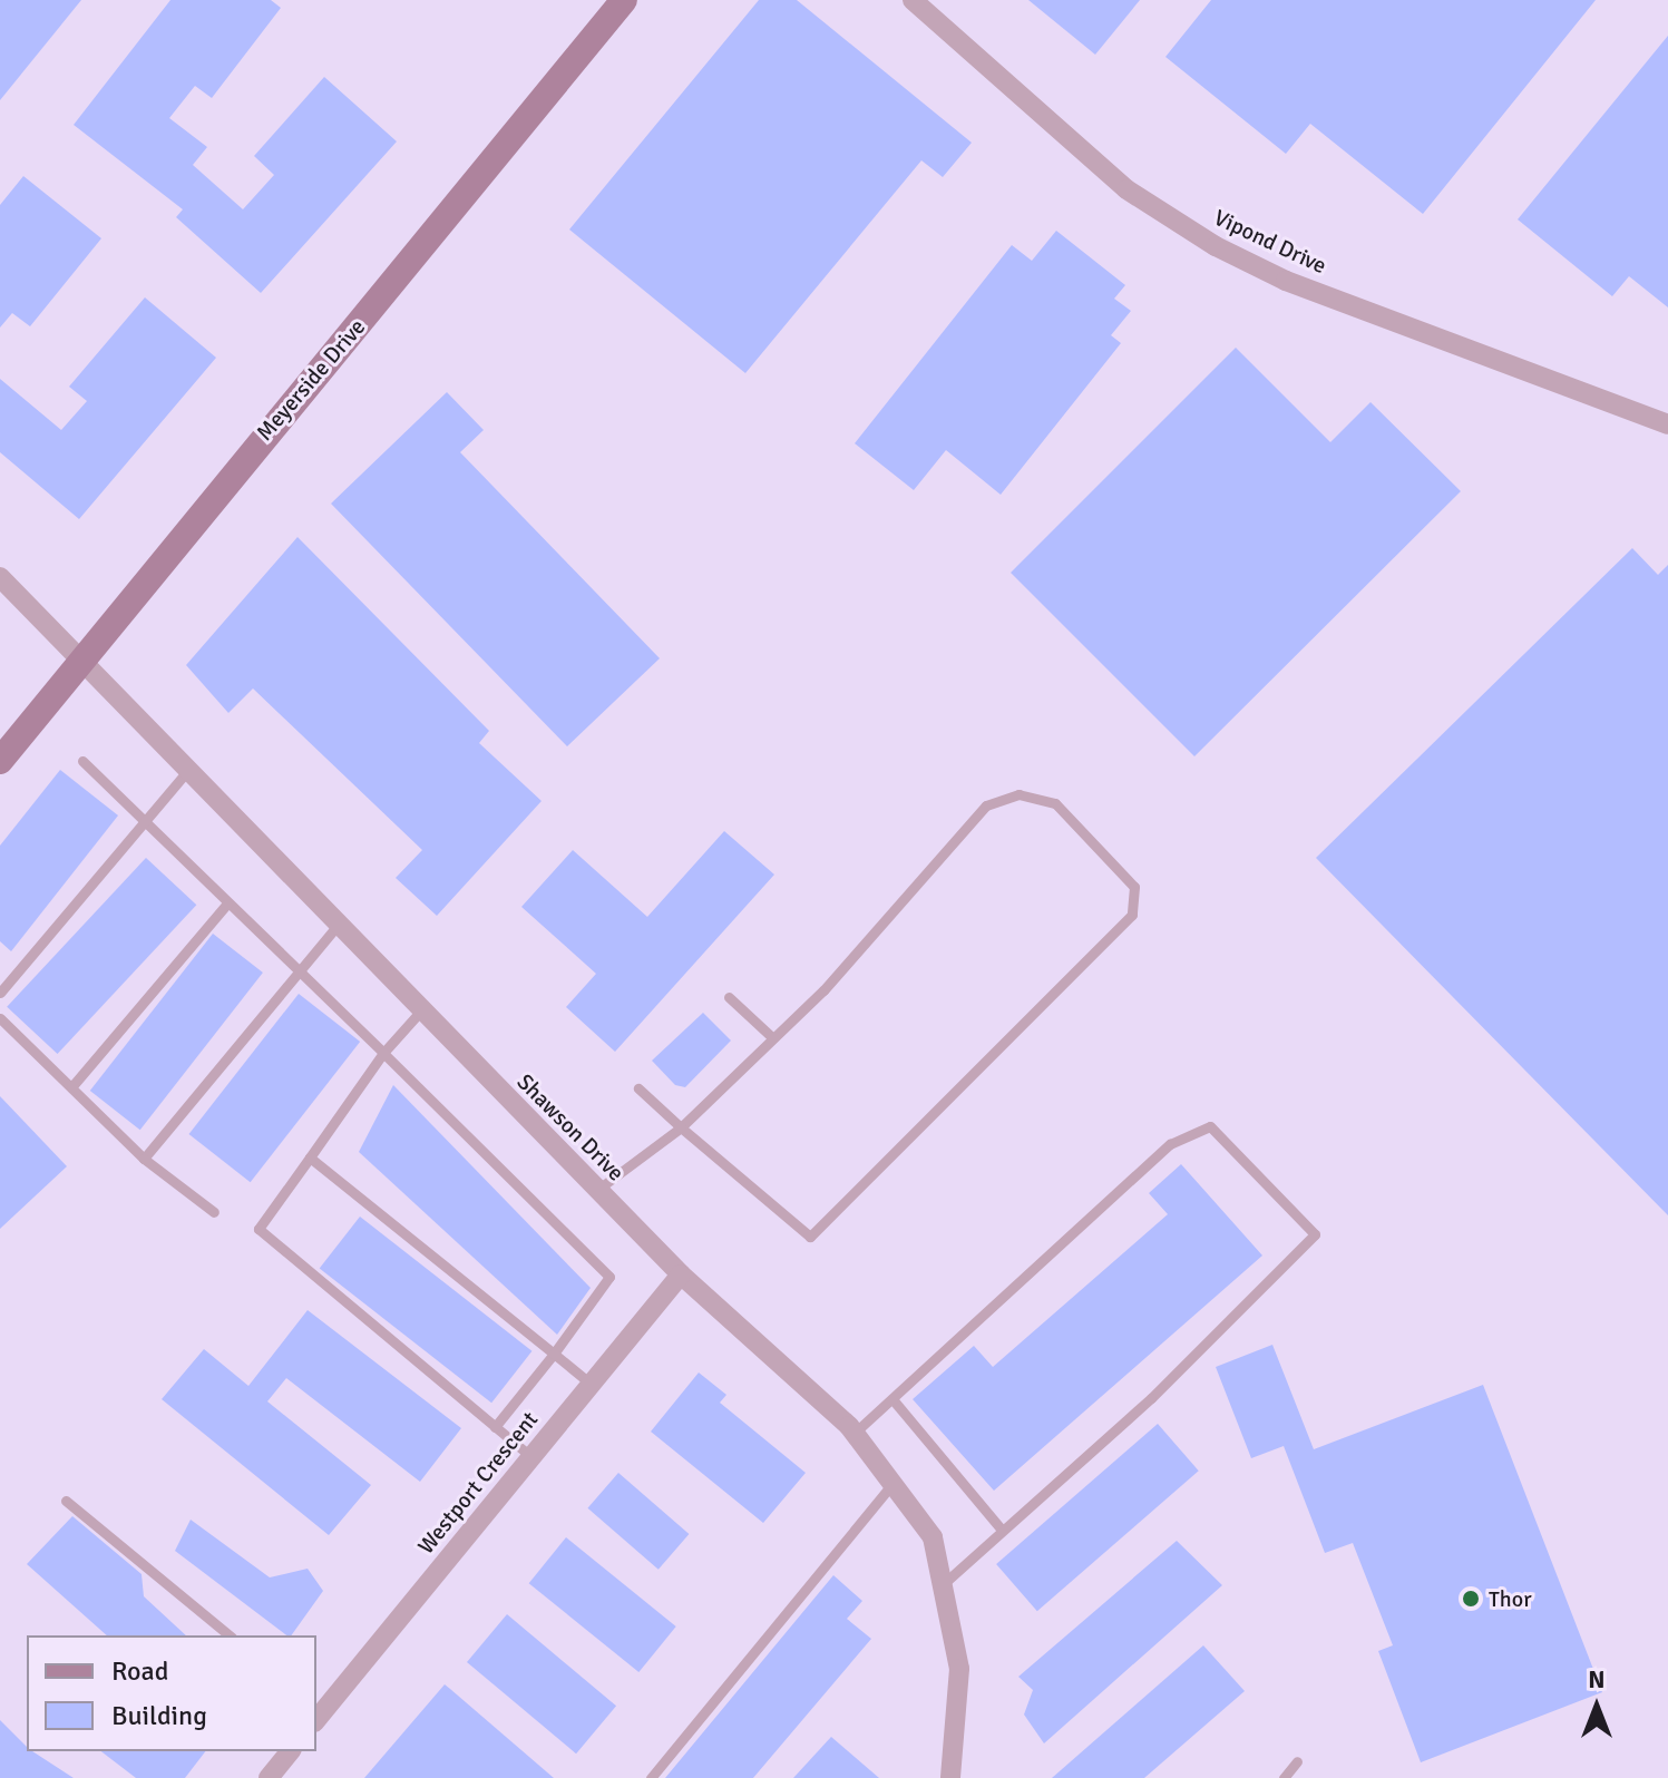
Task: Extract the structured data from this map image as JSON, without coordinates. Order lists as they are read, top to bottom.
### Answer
{
  "streets": {
    "street": [
      "Vipond Drive",
      "Meyerside Drive",
      "Shawson Drive",
      "Westport Crescent"
    ]
  },
  "crossings": [
    ["Meyerside Drive", "Shawson Drive"],
    ["Shawson Drive", "Westport Crescent"]
  ],
  "places": ["Thor"],
  "legend": ["Road", "Building"],
  "north": "top"
}
